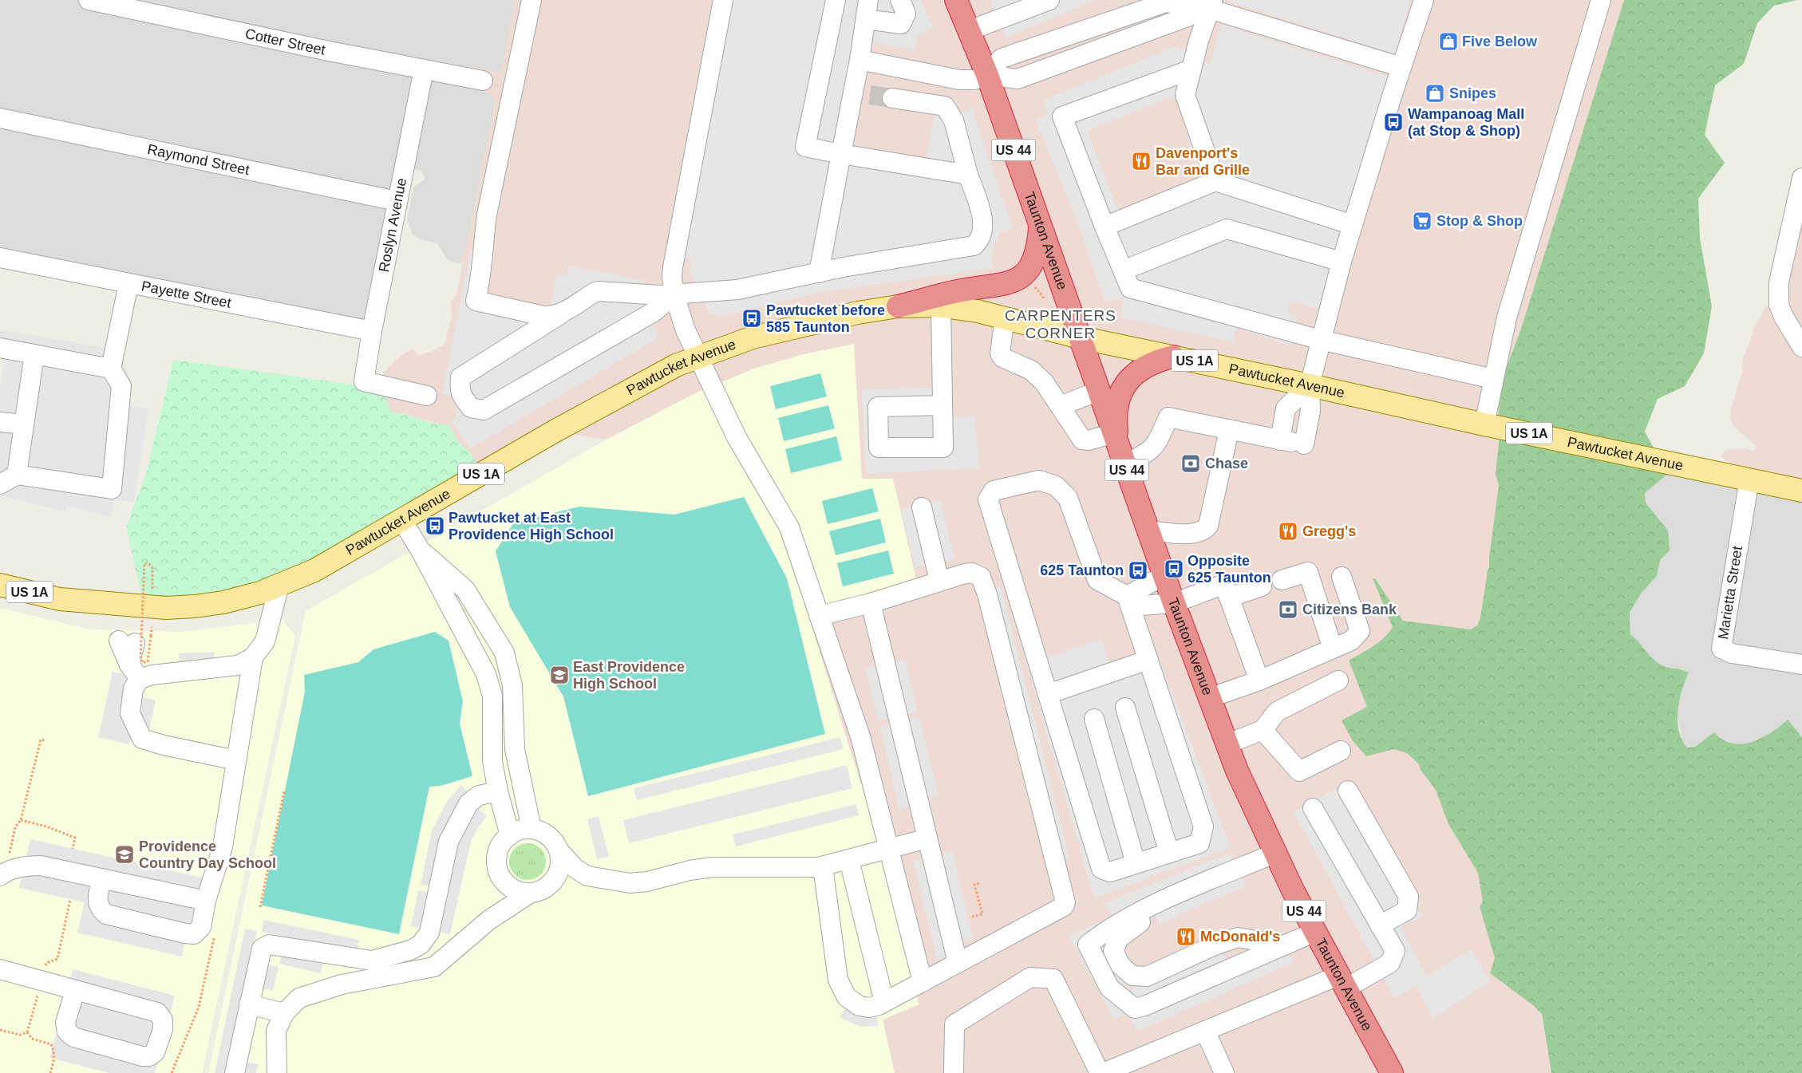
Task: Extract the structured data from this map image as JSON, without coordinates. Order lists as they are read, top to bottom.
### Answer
{
  "streets": {
    "highway": ["US 44", "Taunton Avenue"],
    "main road": ["US 1A", "Pawtucket Avenue"],
    "street": [
      "Cotter Street",
      "Raymond Street",
      "Roslyn Avenue",
      "Payette Street",
      "Marietta Street"
    ]
  },
  "crossings": [
    ["Cotter Street", "Roslyn Avenue"],
    ["Raymond Street", "Roslyn Avenue"],
    ["Roslyn Avenue", "Payette Street"],
    ["Taunton Avenue", "Pawtucket Avenue"],
    ["Pawtucket Avenue", "Marietta Street"]
  ],
  "districts": ["CARPENTERS CORNER"],
  "places": {
    "shop": ["Five Below", "Snipes"],
    "bus stop": [
      "Wampanoag Mall (at Stop & Shop)",
      "Pawtucket before 585 Taunton",
      "Pawtucket at East Providence High School",
      "Opposite 625 Taunton",
      "625 Taunton"
    ],
    "restaurant": ["Davenport's Bar and Grille", "Gregg's", "McDonald's"],
    "supermarket": ["Stop & Shop"],
    "bank": ["Chase", "Citizens Bank"],
    "school or university": ["East Providence High School", "Providence Country Day School"]
  }
}
